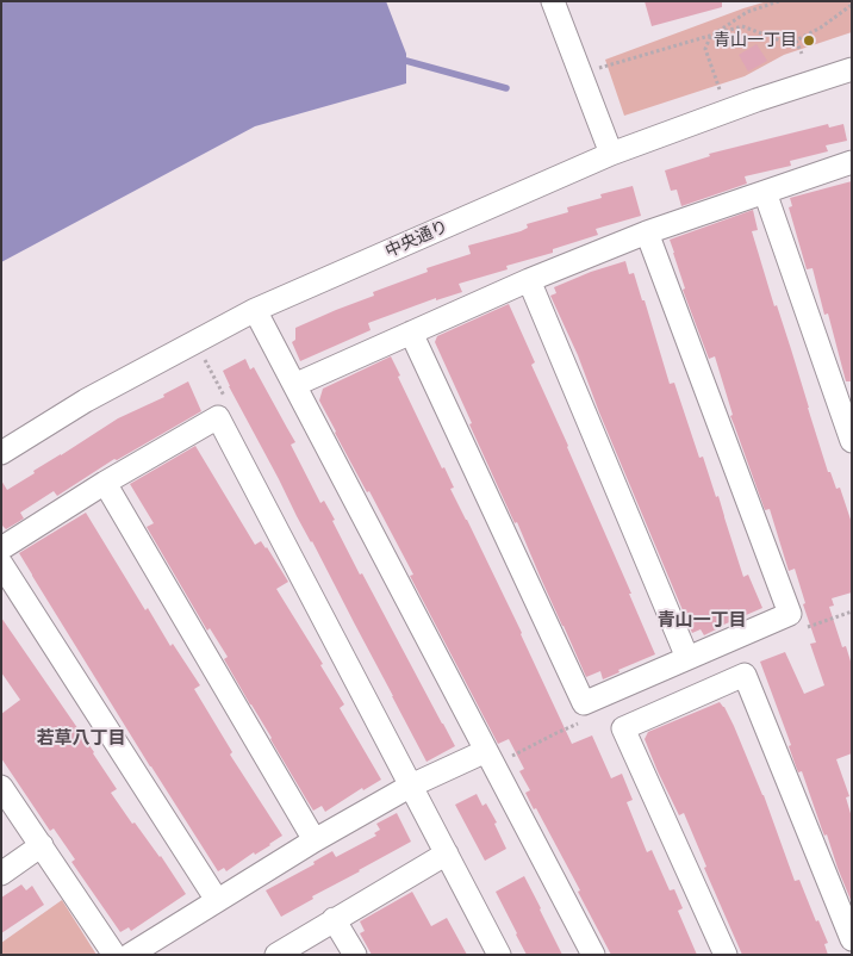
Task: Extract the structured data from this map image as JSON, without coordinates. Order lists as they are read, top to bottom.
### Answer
{
  "streets": {
    "street": ["中央通り"]
  },
  "districts": ["青山一丁目", "若草八丁目"],
  "places": ["青山一丁目"]
}
